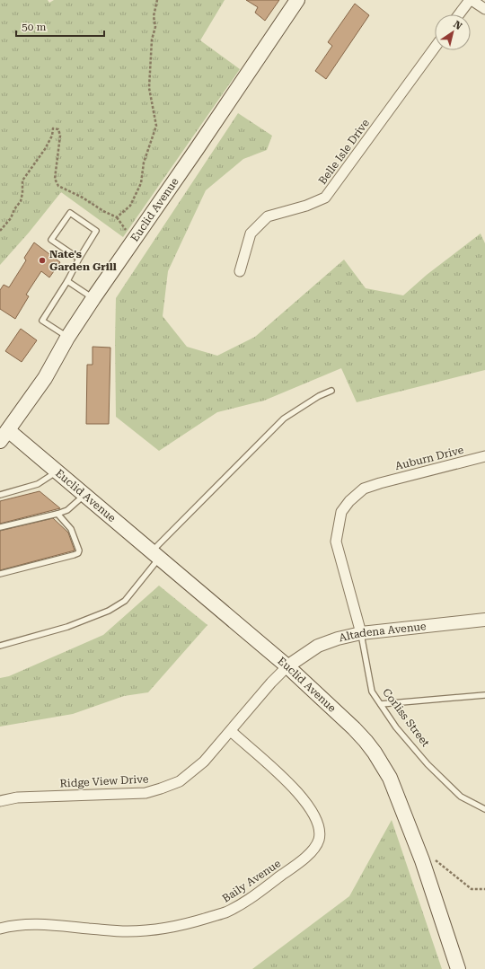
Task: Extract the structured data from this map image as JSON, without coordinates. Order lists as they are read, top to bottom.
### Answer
{
  "streets": {
    "main road": ["Euclid Avenue"],
    "street": [
      "Belle Isle Drive",
      "Auburn Drive",
      "Altadena Avenue",
      "Corliss Street",
      "Ridge View Drive",
      "Baily Avenue"
    ]
  },
  "crossings": [
    ["Euclid Avenue", "Altadena Avenue"],
    ["Euclid Avenue", "Ridge View Drive"],
    ["Auburn Drive", "Corliss Street"],
    ["Altadena Avenue", "Corliss Street"],
    ["Altadena Avenue", "Ridge View Drive"],
    ["Ridge View Drive", "Baily Avenue"]
  ],
  "places": ["Nate's Garden Grill"],
  "scale_bar": "50 m",
  "north": "top right"
}
